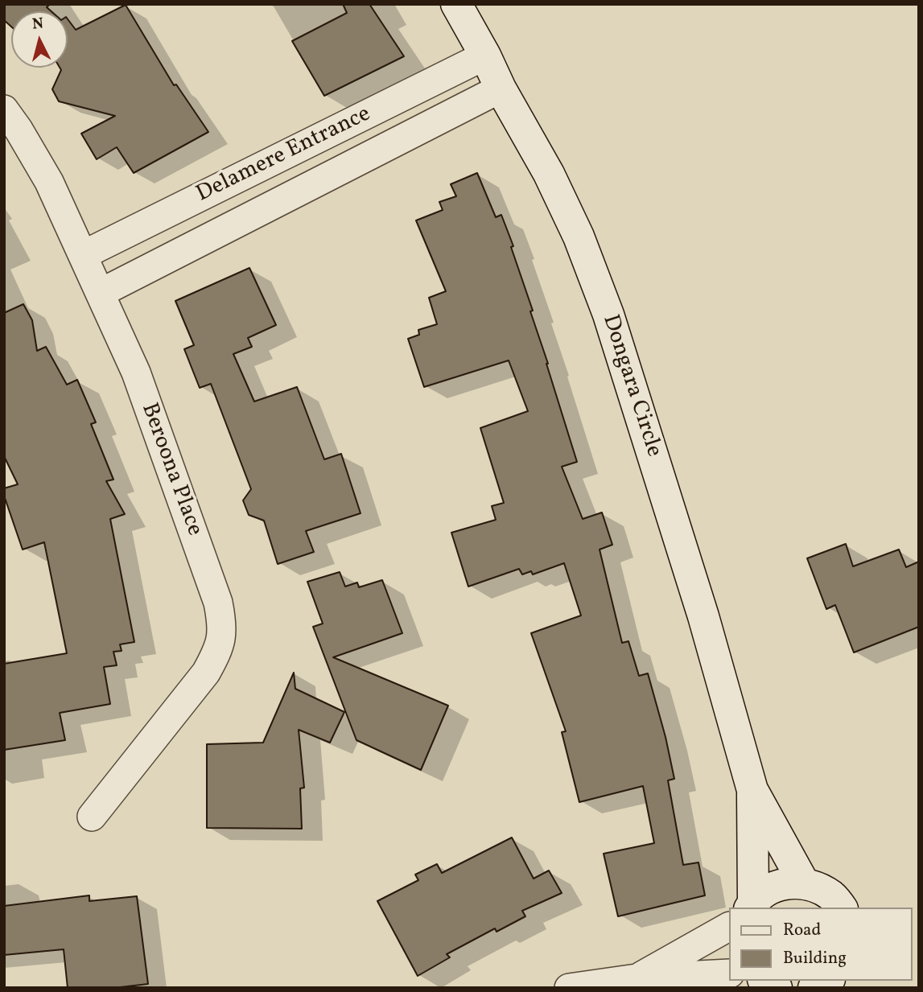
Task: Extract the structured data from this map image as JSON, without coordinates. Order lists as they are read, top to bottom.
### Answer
{
  "streets": {
    "street": ["Delamere Entrance", "Dongara Circle", "Beroona Place"]
  },
  "crossings": [
    ["Delamere Entrance", "Dongara Circle"],
    ["Delamere Entrance", "Beroona Place"]
  ],
  "legend": ["Road", "Building"],
  "north": "top"
}
